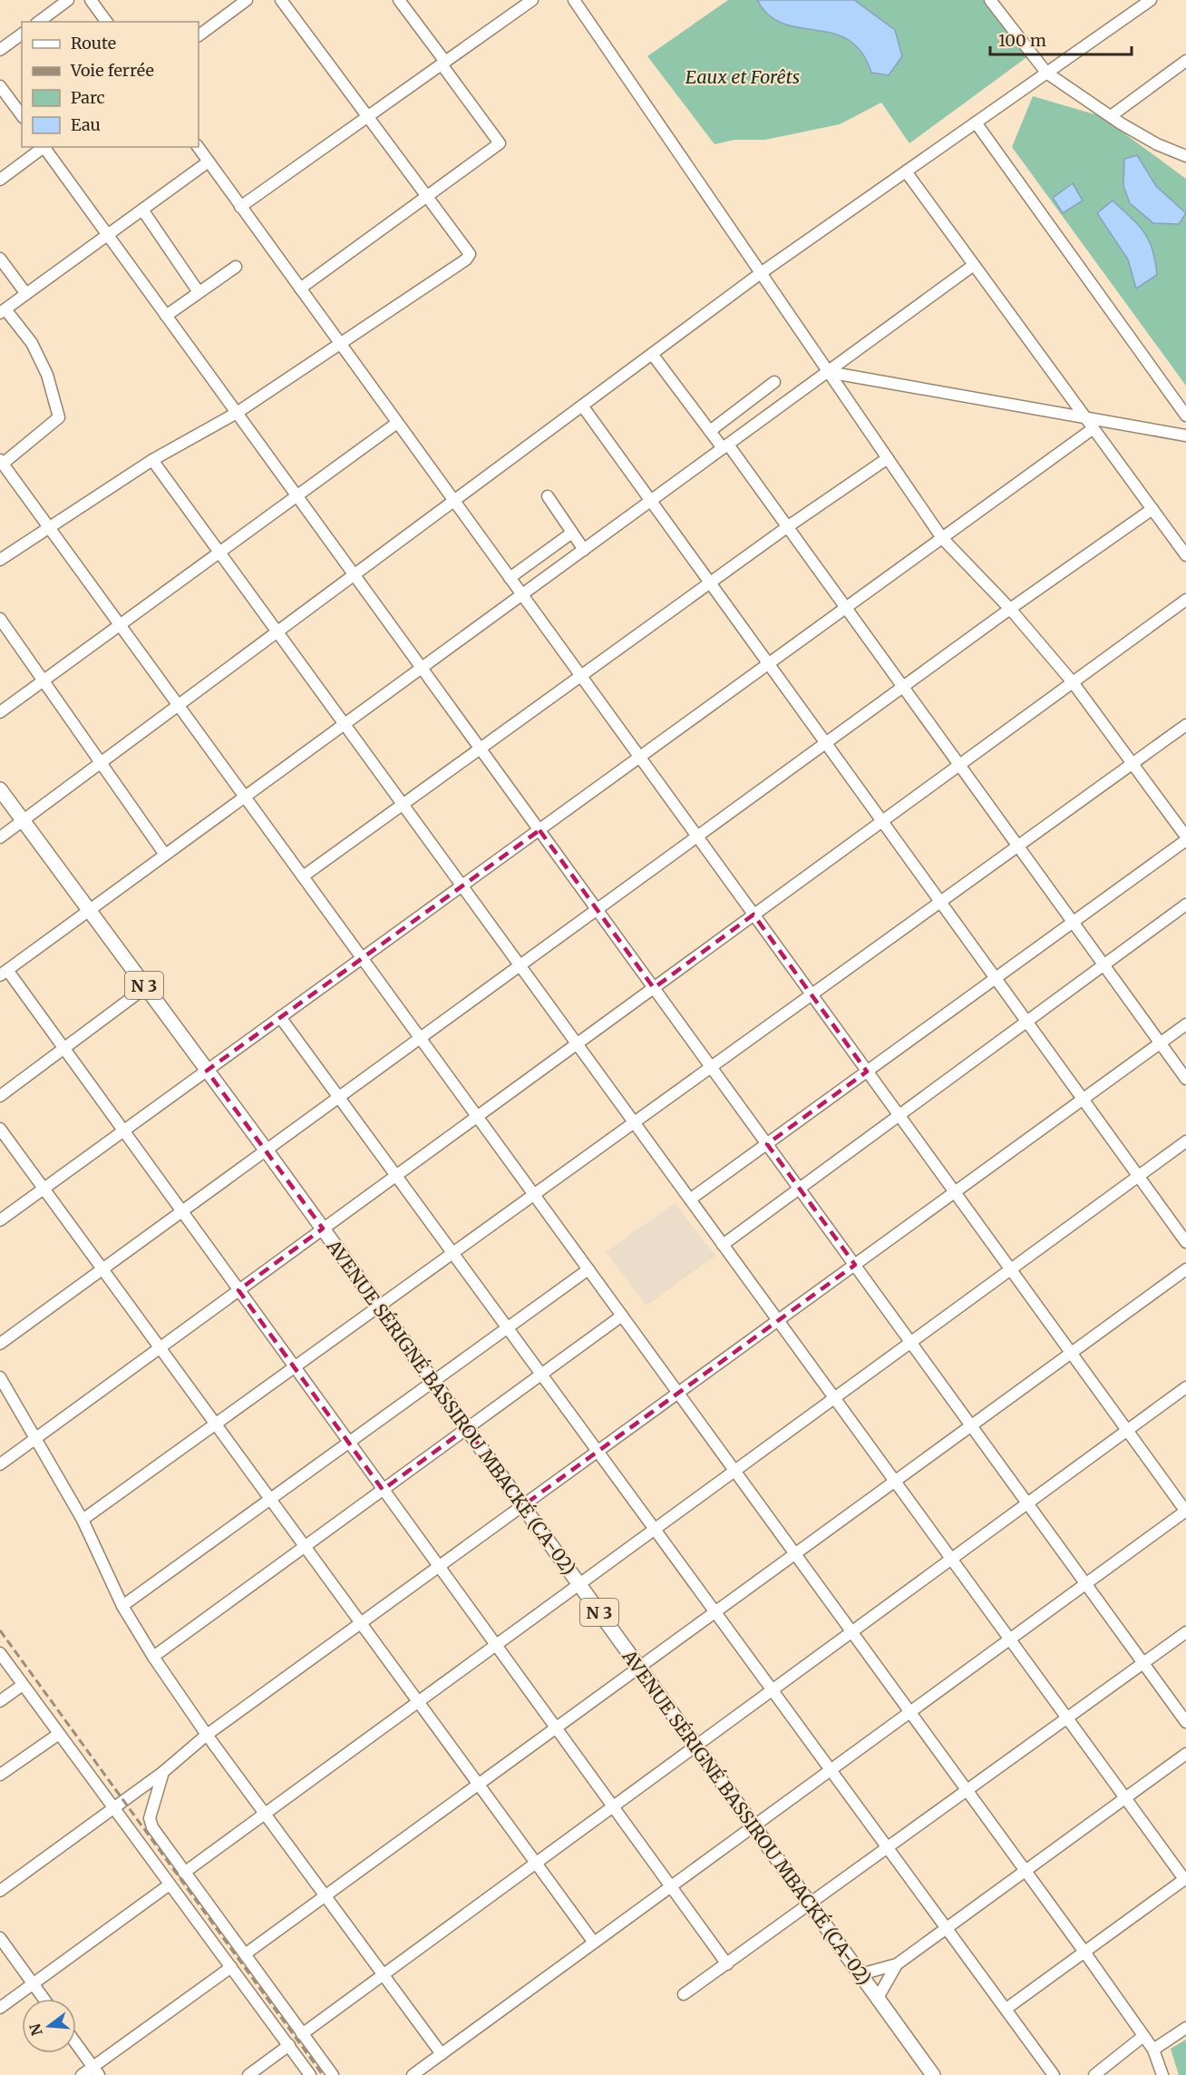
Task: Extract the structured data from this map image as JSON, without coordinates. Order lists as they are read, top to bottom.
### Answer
{
  "streets": {
    "main road": ["N 3", "AVENUE SÉRIGNÉ BASSIROU MBACKÉ (CA-02)"]
  },
  "crossings": [
    ["N 3", "AVENUE SÉRIGNÉ BASSIROU MBACKÉ (CA-02)"]
  ],
  "parks": ["Eaux et Forêts"],
  "legend": [
    "Route",
    "Voie ferrée",
    "Parc",
    "Eau"
  ],
  "scale_bar": "100 m",
  "north": "left"
}
